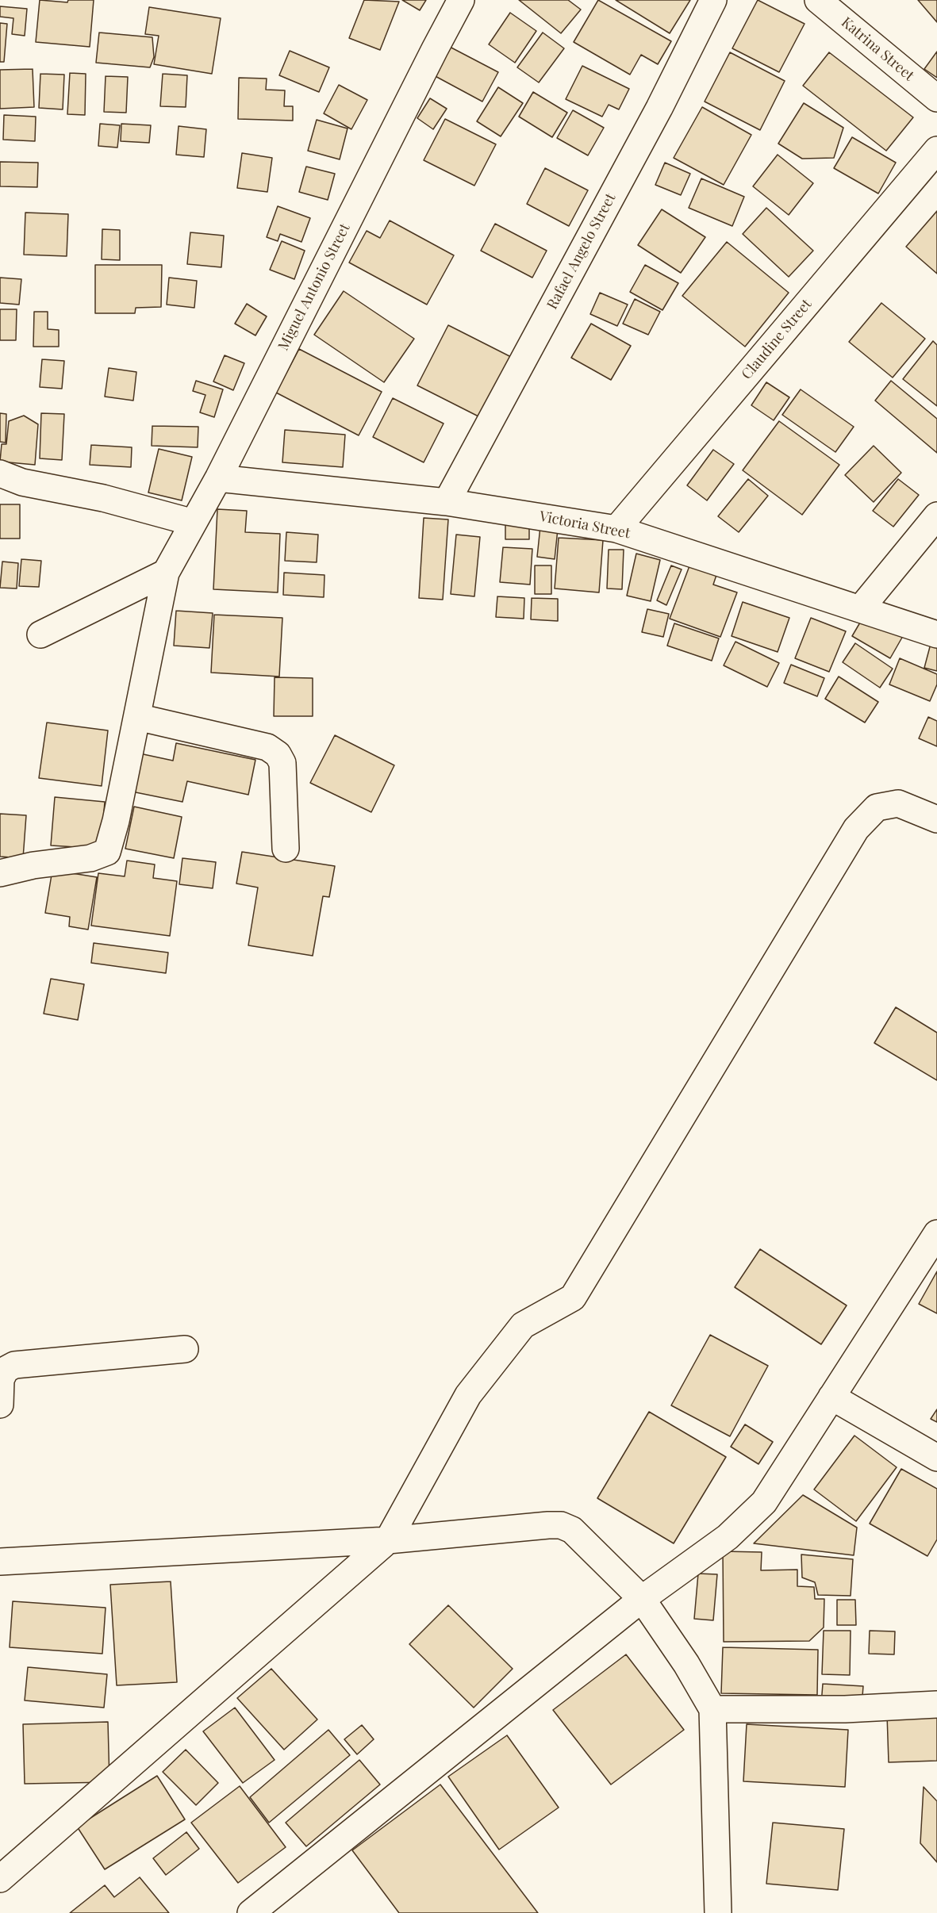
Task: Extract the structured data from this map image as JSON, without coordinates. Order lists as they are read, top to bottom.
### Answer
{
  "streets": {
    "street": [
      "Katrina Street",
      "Rafael Angelo Street",
      "Miguel Antonio Street",
      "Claudine Street",
      "Victoria Street"
    ]
  },
  "crossings": [
    ["Rafael Angelo Street", "Victoria Street"],
    ["Miguel Antonio Street", "Victoria Street"],
    ["Claudine Street", "Victoria Street"]
  ]
}
